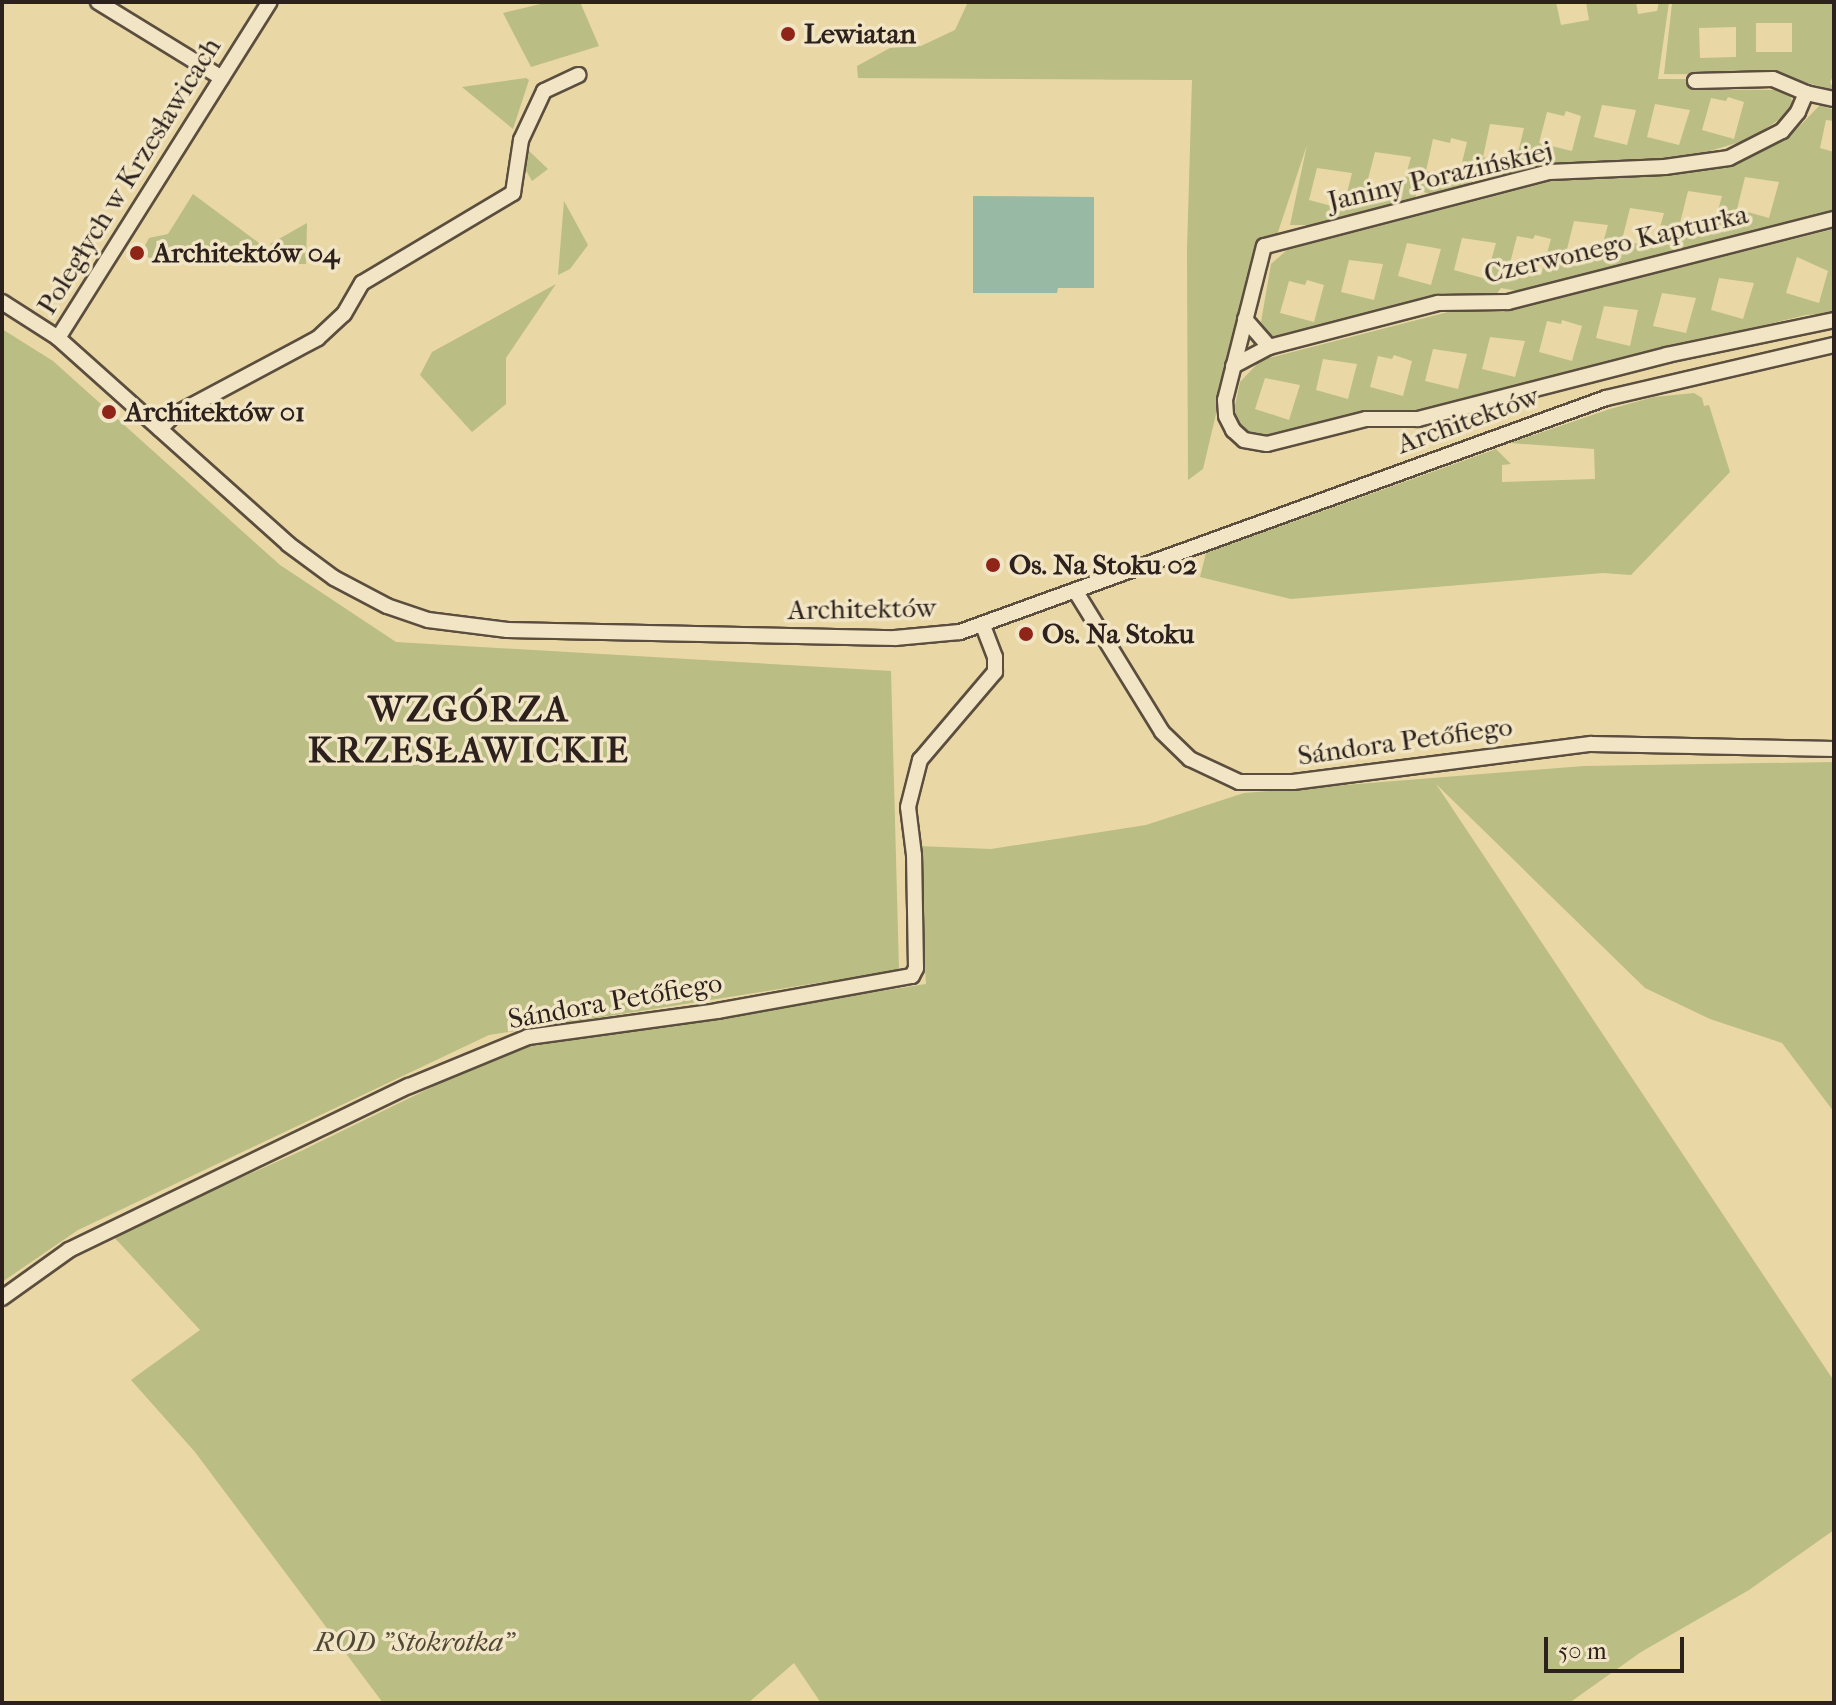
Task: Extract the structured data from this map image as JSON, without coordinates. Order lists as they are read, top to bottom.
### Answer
{
  "streets": {
    "street": [
      "Poległych w Krzesławicach",
      "Janiny Porazińskiej",
      "Czerwonego Kapturka",
      "Architektów",
      "Sándora Petőfiego"
    ]
  },
  "crossings": [
    ["Poległych w Krzesławicach", "Architektów"],
    ["Janiny Porazińskiej", "Czerwonego Kapturka"],
    ["Architektów", "Sándora Petőfiego"]
  ],
  "districts": ["WZGÓRZA KRZESŁAWICKIE"],
  "parks": ["ROD \"Stokrotka\""],
  "places": [
    "Lewiatan",
    "Architektów 04",
    "Architektów 01",
    "Os. Na Stoku 02",
    "Os. Na Stoku"
  ],
  "scale_bar": "50 m"
}
